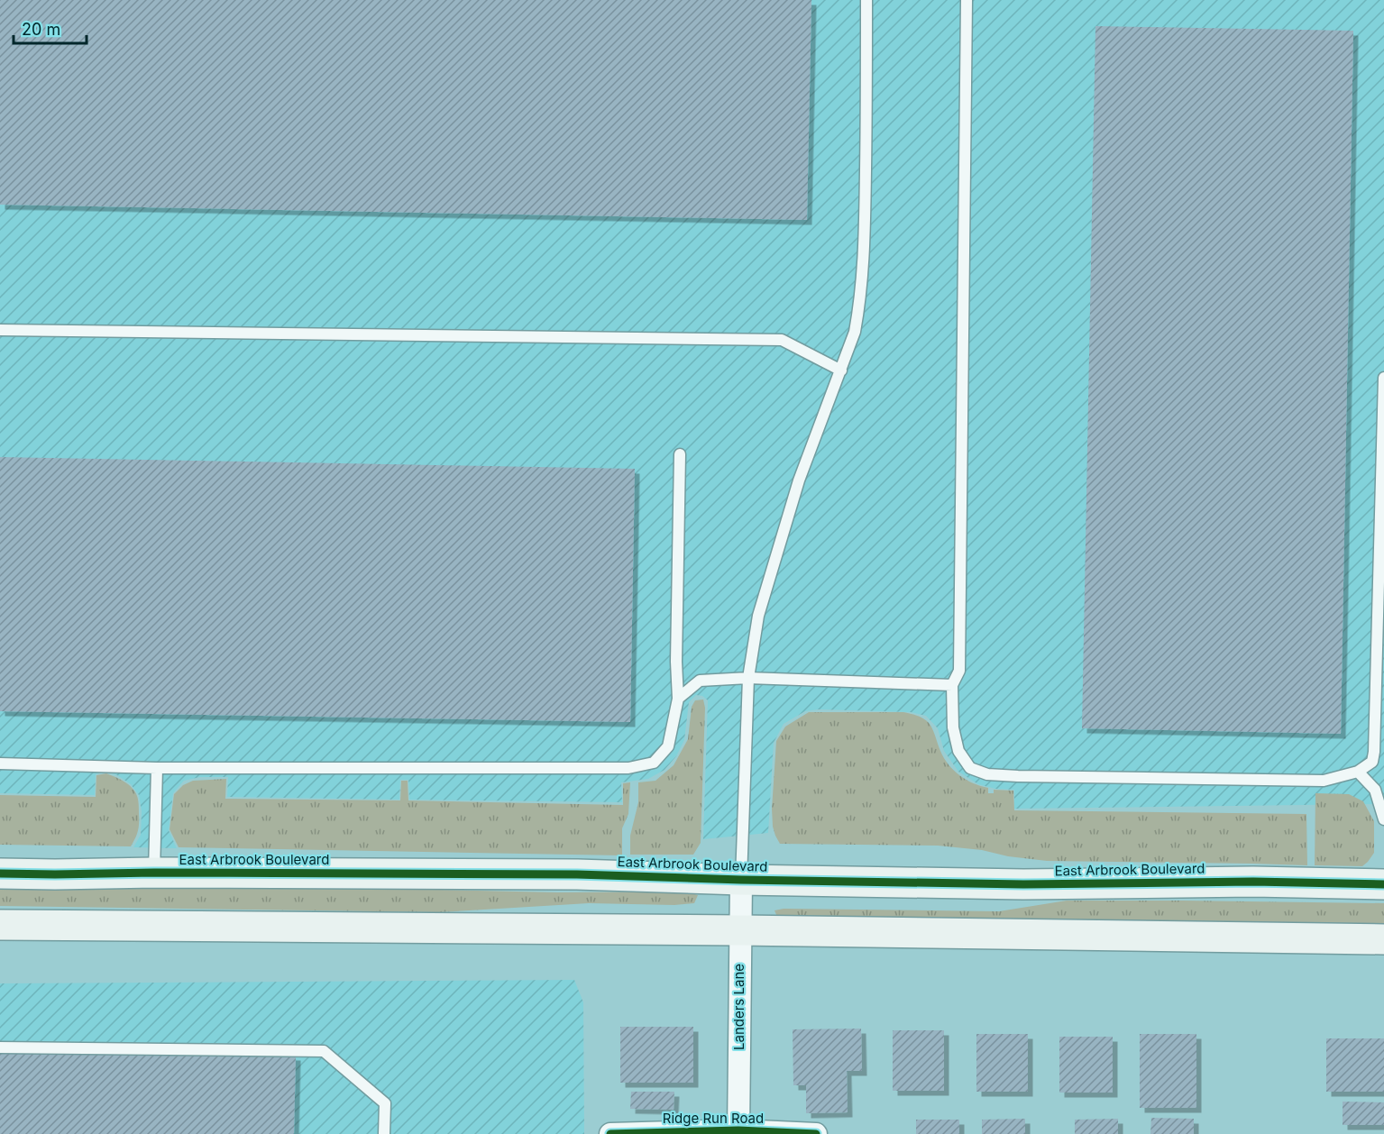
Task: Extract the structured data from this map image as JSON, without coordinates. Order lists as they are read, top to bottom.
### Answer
{
  "streets": {
    "street": ["East Arbrook Boulevard", "Landers Lane", "Ridge Run Road"]
  },
  "crossings": [
    ["East Arbrook Boulevard", "Landers Lane"],
    ["Landers Lane", "Ridge Run Road"]
  ],
  "scale_bar": "20 m"
}
